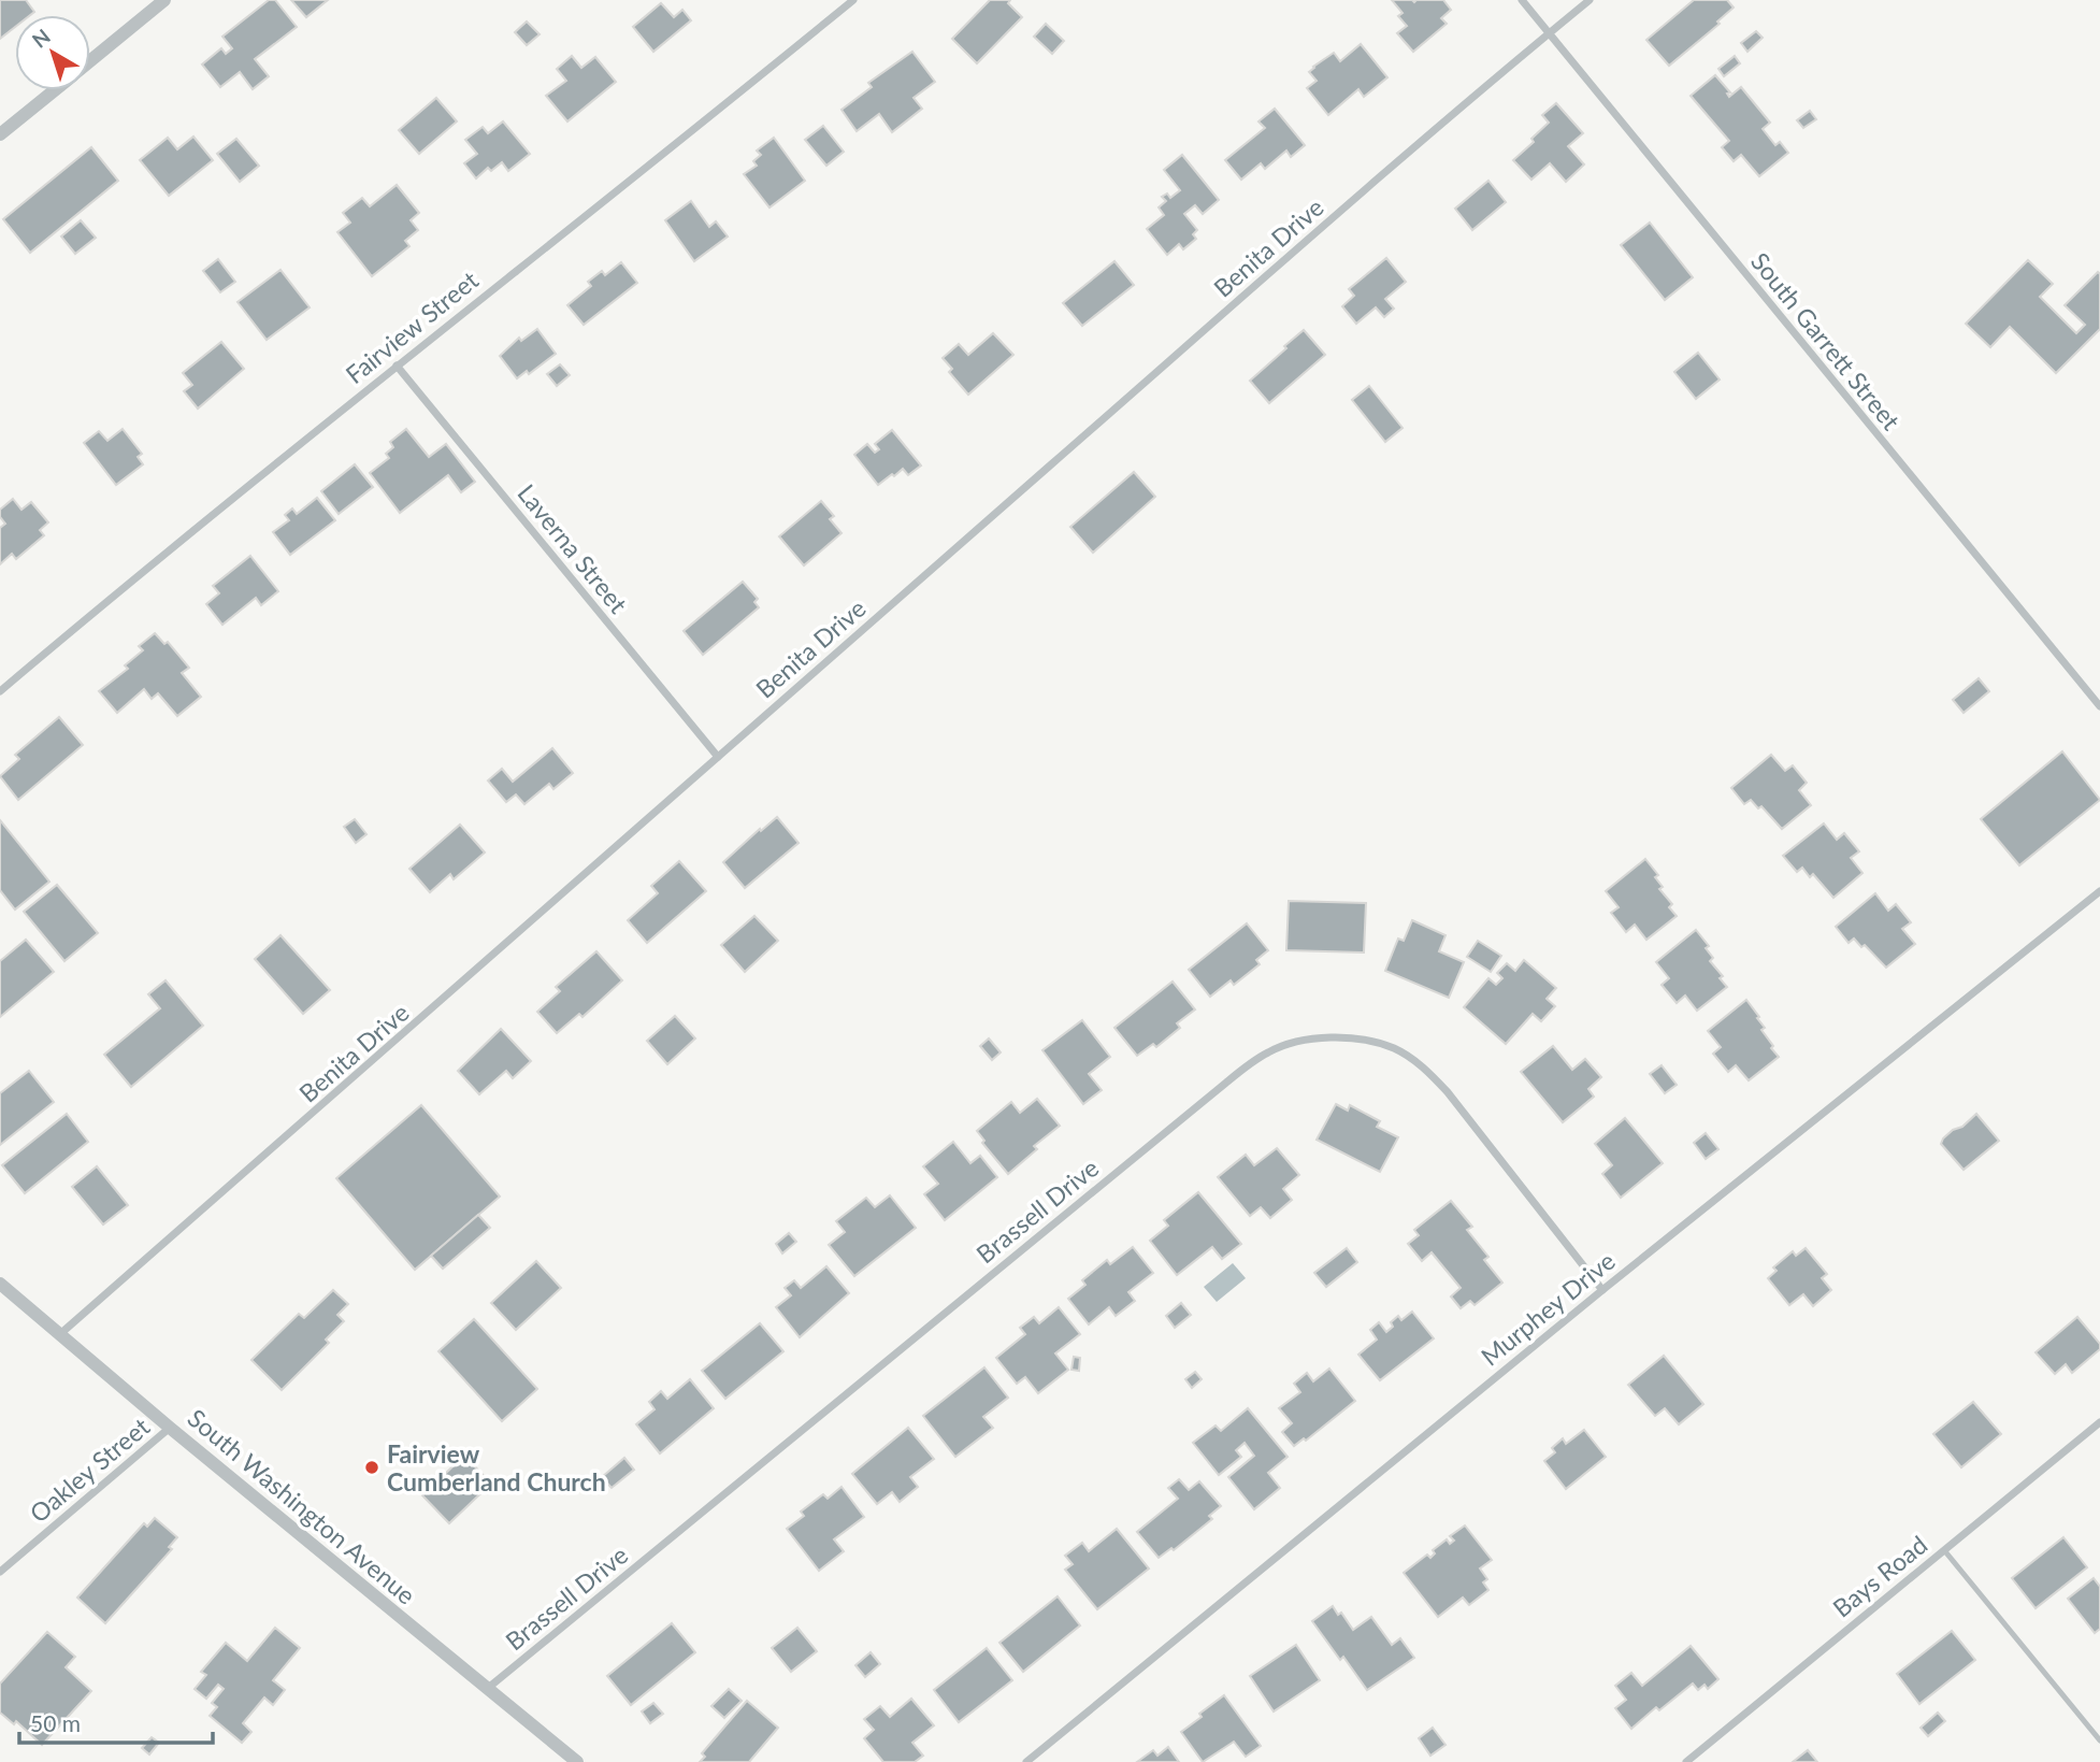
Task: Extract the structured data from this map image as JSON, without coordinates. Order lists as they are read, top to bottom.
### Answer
{
  "streets": {
    "street": [
      "Benita Drive",
      "Fairview Street",
      "South Garrett Street",
      "Laverna Street",
      "Brassell Drive",
      "Murphey Drive",
      "Oakley Street",
      "South Washington Avenue",
      "Bays Road"
    ]
  },
  "crossings": [
    ["Benita Drive", "South Garrett Street"],
    ["Benita Drive", "Laverna Street"],
    ["Benita Drive", "South Washington Avenue"],
    ["Fairview Street", "Laverna Street"],
    ["Brassell Drive", "Murphey Drive"],
    ["Brassell Drive", "South Washington Avenue"],
    ["Oakley Street", "South Washington Avenue"]
  ],
  "places": ["Fairview Cumberland Church"],
  "scale_bar": "50 m",
  "north": "top left"
}
